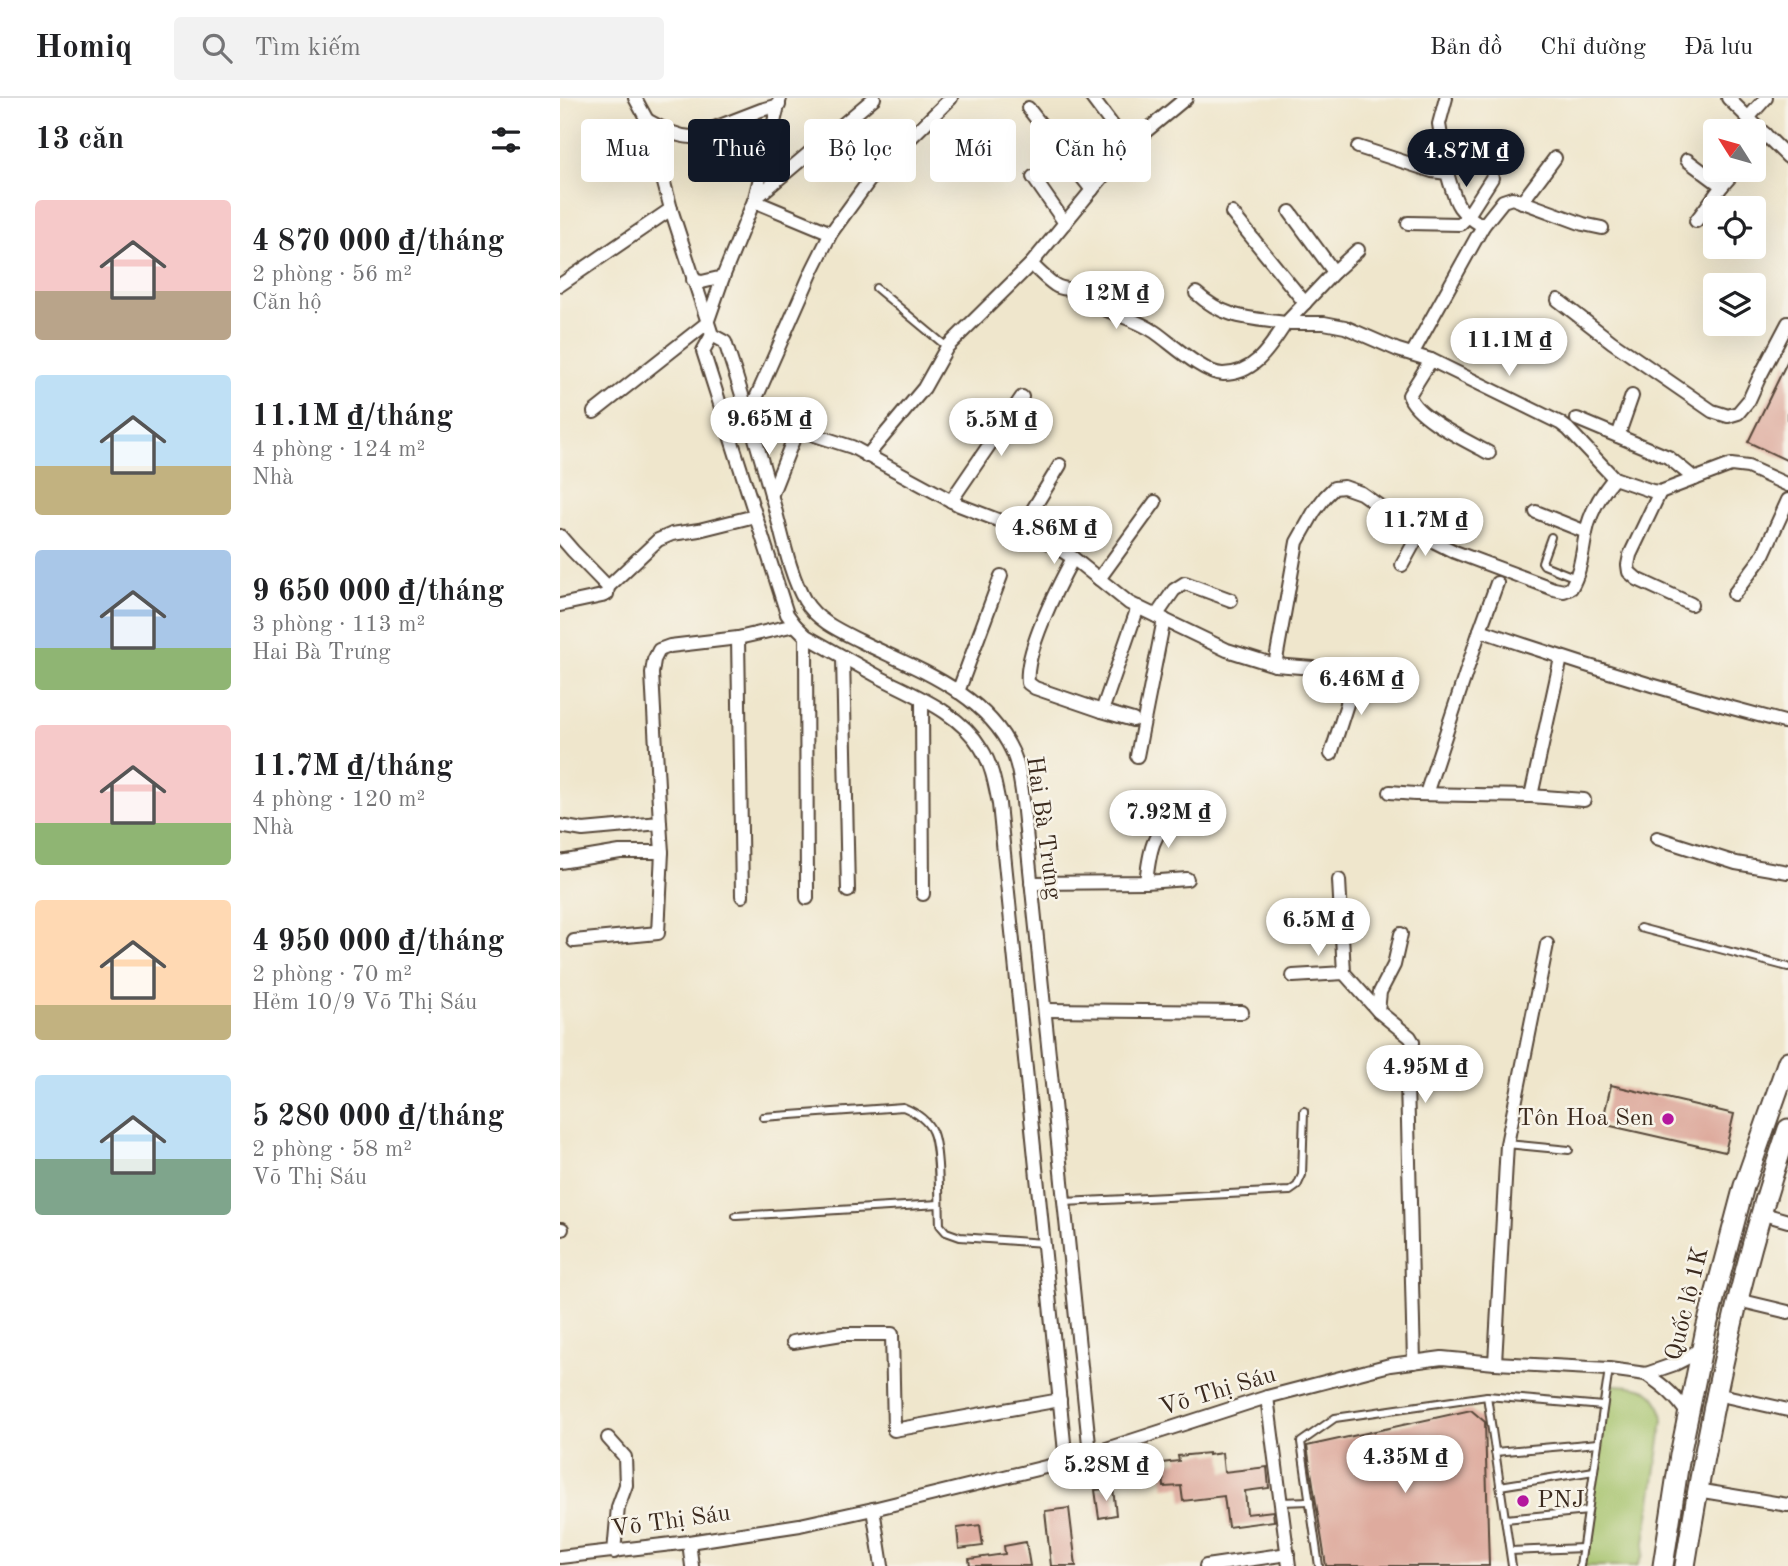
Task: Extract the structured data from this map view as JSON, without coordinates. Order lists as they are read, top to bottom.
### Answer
{
  "streets": {
    "main road": ["Quốc lộ 1K"],
    "street": ["Hai Bà Trưng", "Võ Thị Sáu"]
  },
  "crossings": [
    ["Hai Bà Trưng", "Võ Thị Sáu"],
    ["Quốc lộ 1K", "Võ Thị Sáu"]
  ],
  "places": ["Tôn Hoa Sen", "PNJ"],
  "north": "top left",
  "page": {
    "header": "Homiq",
    "search": "Tìm kiếm",
    "nav": ["Bản đồ", "Chỉ đường", "Đã lưu"],
    "heading": "13 căn",
    "chip": [
      "Mua",
      "Thuê",
      "Bộ lọc",
      "Mới",
      "Căn hộ"
    ],
    "price": [
      "4.87M ₫",
      "12M ₫",
      "11.1M ₫",
      "9.65M ₫",
      "5.5M ₫",
      "11.7M ₫",
      "4.86M ₫",
      "6.46M ₫",
      "7.92M ₫",
      "6.5M ₫",
      "4.95M ₫",
      "4.35M ₫",
      "5.28M ₫"
    ],
    "list": [
      {
        "name": "4 870 000 ₫/tháng",
        "note": "2 phòng · 56 m² · Căn hộ"
      },
      {
        "name": "11.1M ₫/tháng",
        "note": "4 phòng · 124 m² · Nhà"
      },
      {
        "name": "9 650 000 ₫/tháng",
        "note": "3 phòng · 113 m² · Hai Bà Trưng"
      },
      {
        "name": "11.7M ₫/tháng",
        "note": "4 phòng · 120 m² · Nhà"
      },
      {
        "name": "4 950 000 ₫/tháng",
        "note": "2 phòng · 70 m² · Hẻm 10/9 Võ Thị Sáu"
      },
      {
        "name": "5 280 000 ₫/tháng",
        "note": "2 phòng · 58 m² · Võ Thị Sáu"
      }
    ]
  }
}
